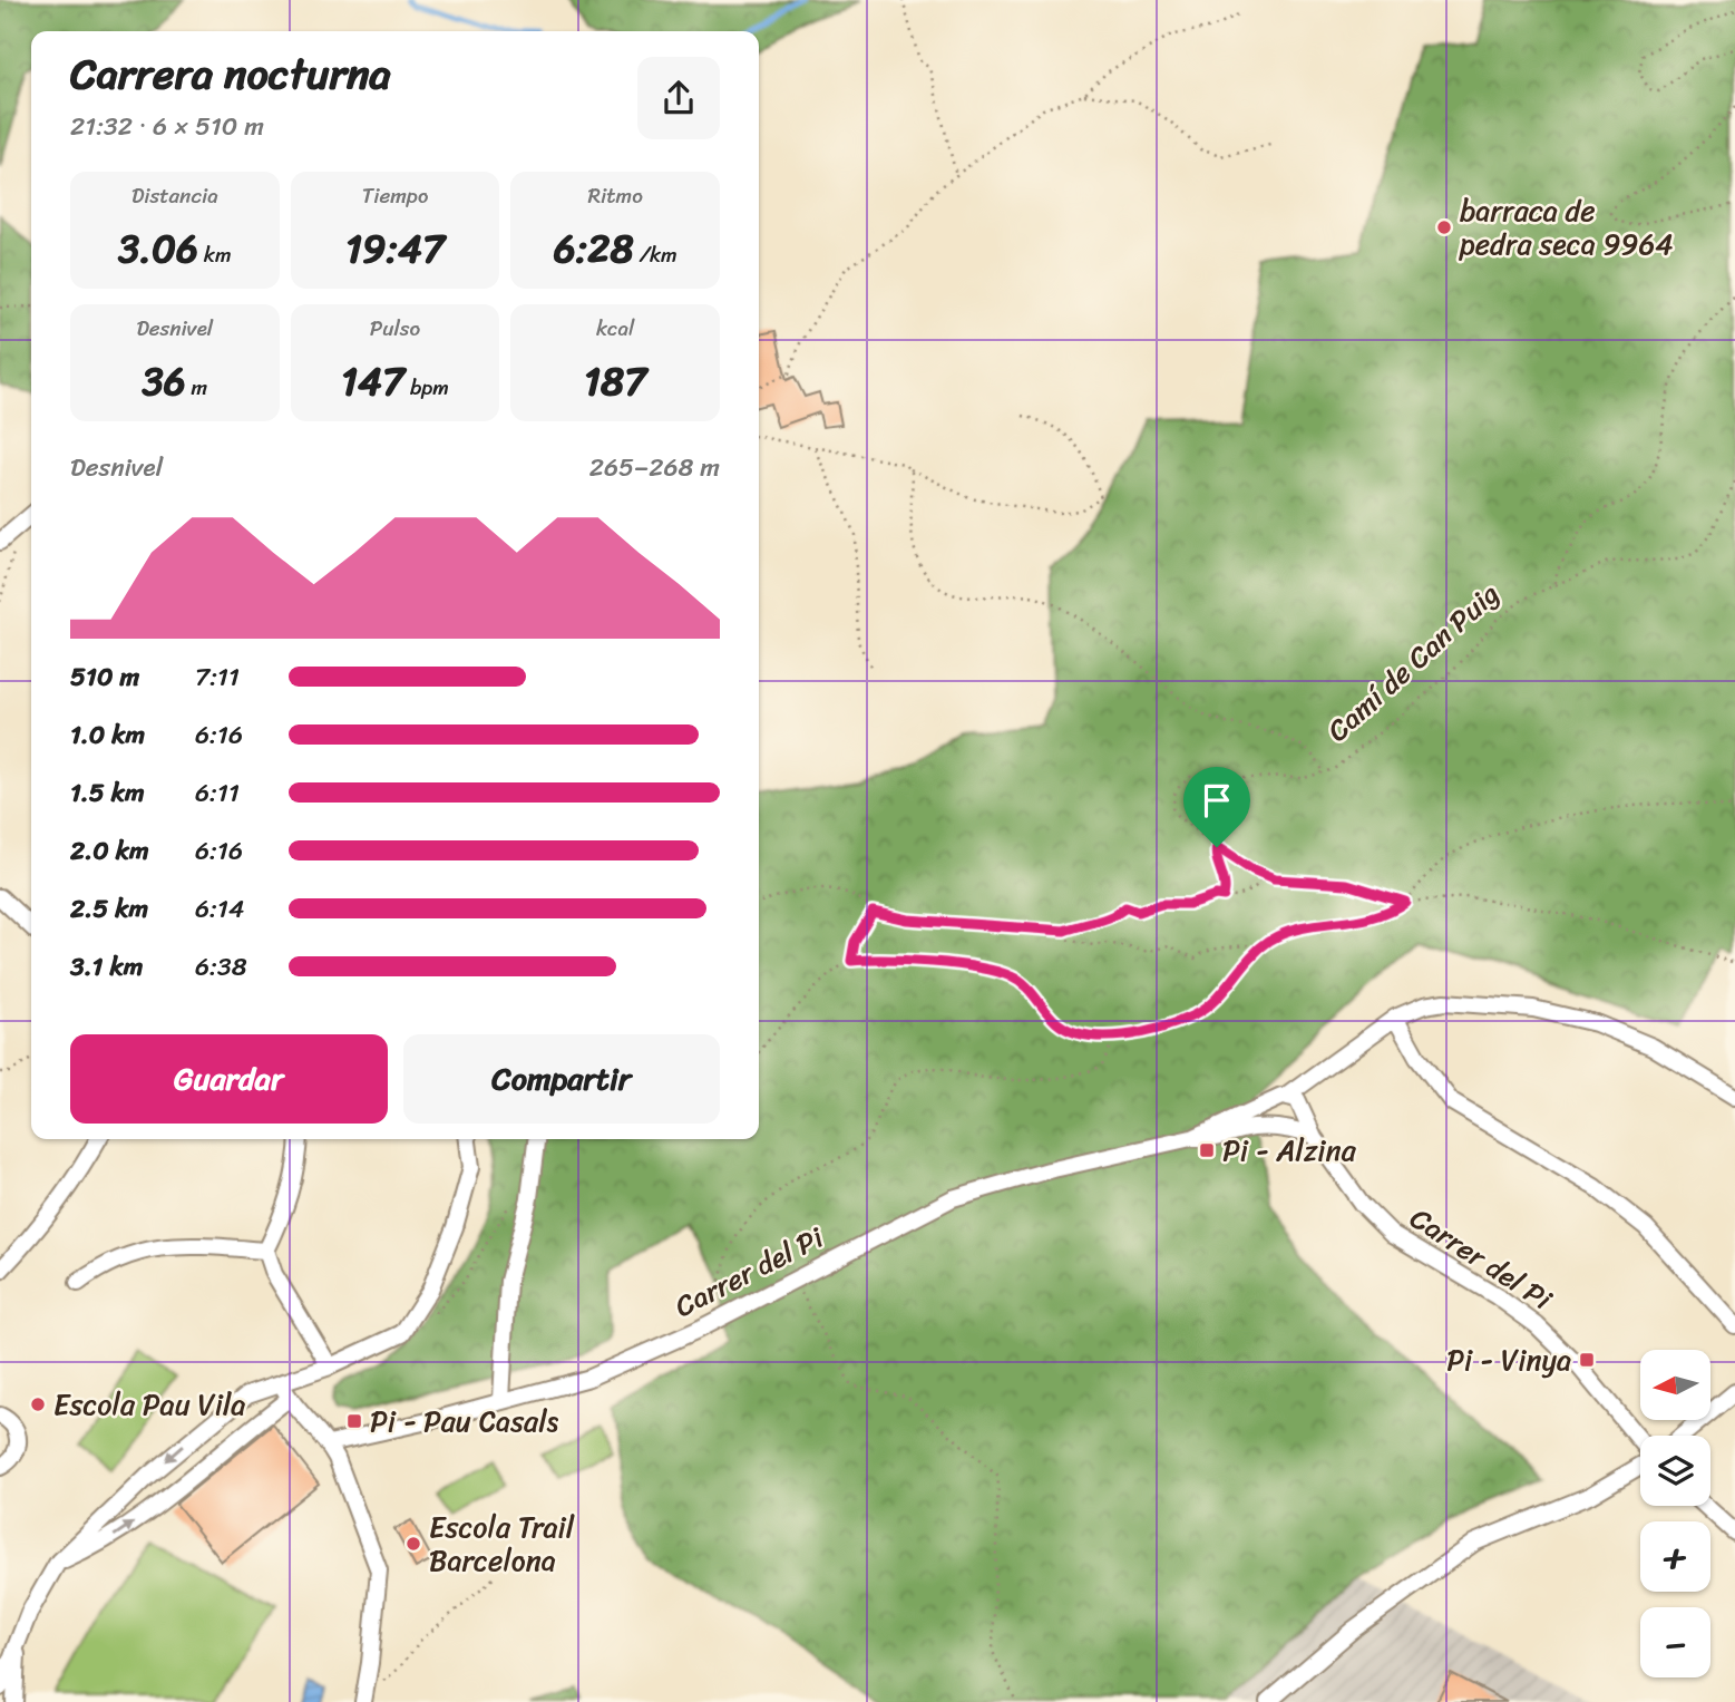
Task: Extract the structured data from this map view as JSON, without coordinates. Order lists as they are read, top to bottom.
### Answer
{
  "streets": {
    "street": ["Carrer del Pi"],
    "path": ["Camí de Can Puig"]
  },
  "places": {
    "other": ["barraca de pedra seca 9964", "Escola Pau Vila", "Escola Trail Barcelona"],
    "transit": ["Pi - Alzina", "Pi - Vinya", "Pi - Pau Casals"]
  },
  "north": "left",
  "page": {
    "heading": ["Carrera nocturna", "21:32 · 6 × 510 m"],
    "stats": [
      ["Distancia", "3.06 km"],
      ["Tiempo", "19:47"],
      ["Ritmo", "6:28 /km"],
      ["Desnivel", "36 m"],
      ["Pulso", "147 bpm"],
      ["kcal", "187"]
    ],
    "chart": ["Desnivel", "265–268 m"],
    "list": [
      {
        "name": "510 m",
        "note": "7:11"
      },
      {
        "name": "1.0 km",
        "note": "6:16"
      },
      {
        "name": "1.5 km",
        "note": "6:11"
      },
      {
        "name": "2.0 km",
        "note": "6:16"
      },
      {
        "name": "2.5 km",
        "note": "6:14"
      },
      {
        "name": "3.1 km",
        "note": "6:38"
      }
    ],
    "buttons": ["Guardar", "Compartir"],
    "map_buttons": ["+", "−"]
  }
}
